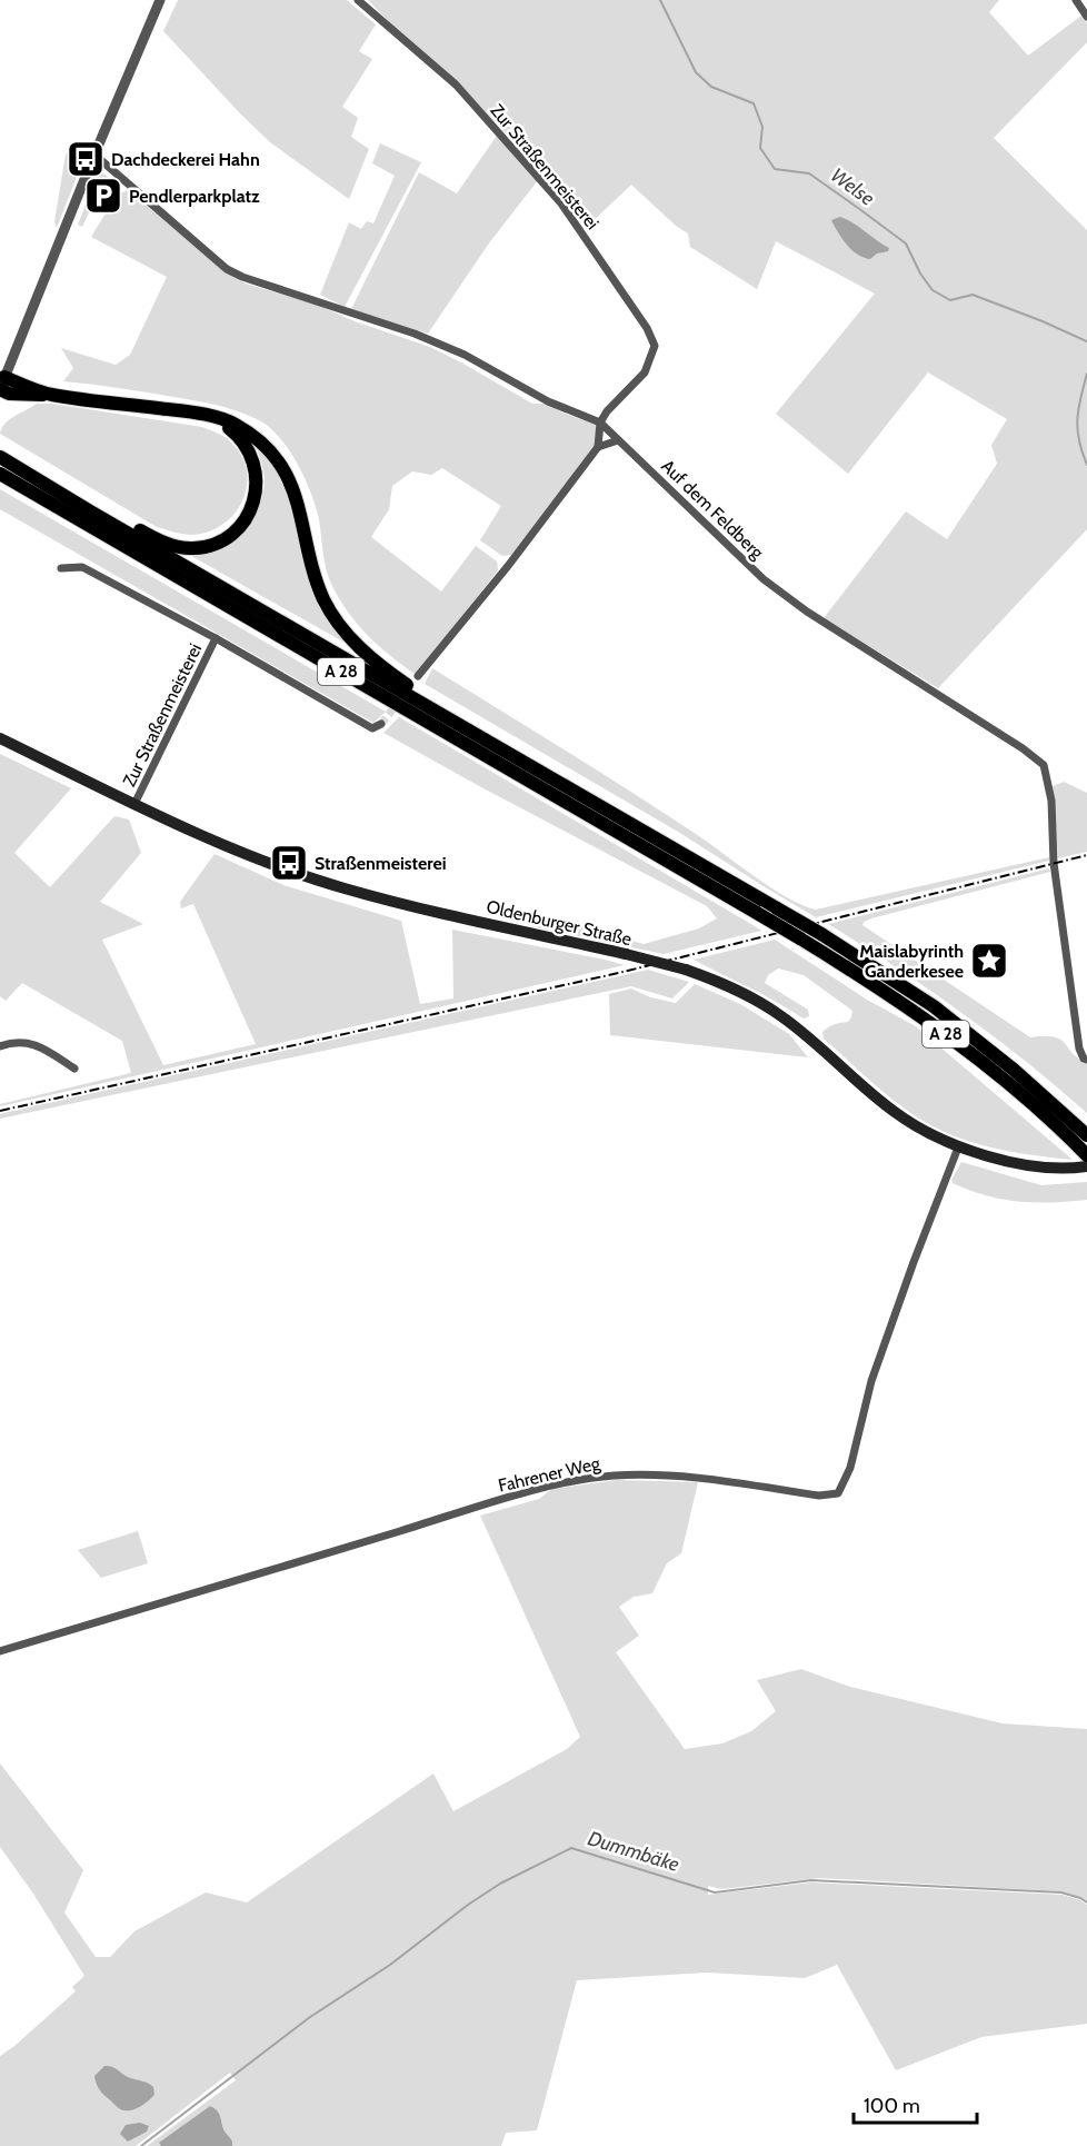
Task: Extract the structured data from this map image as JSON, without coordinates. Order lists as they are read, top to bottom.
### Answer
{
  "streets": {
    "highway": ["A 28"],
    "main road": ["Oldenburger Straße"],
    "street": ["Zur Straßenmeisterei", "Auf dem Feldberg", "Fahrener Weg"]
  },
  "crossings": [
    ["Zur Straßenmeisterei", "Auf dem Feldberg"],
    ["Zur Straßenmeisterei", "Oldenburger Straße"],
    ["Oldenburger Straße", "Fahrener Weg"]
  ],
  "water": ["Welse", "Dummbäke"],
  "places": {
    "bus stop": ["Dachdeckerei Hahn", "Straßenmeisterei"],
    "parking": ["Pendlerparkplatz"],
    "place": ["Maislabyrinth Ganderkesee"]
  },
  "scale_bar": "100 m"
}
